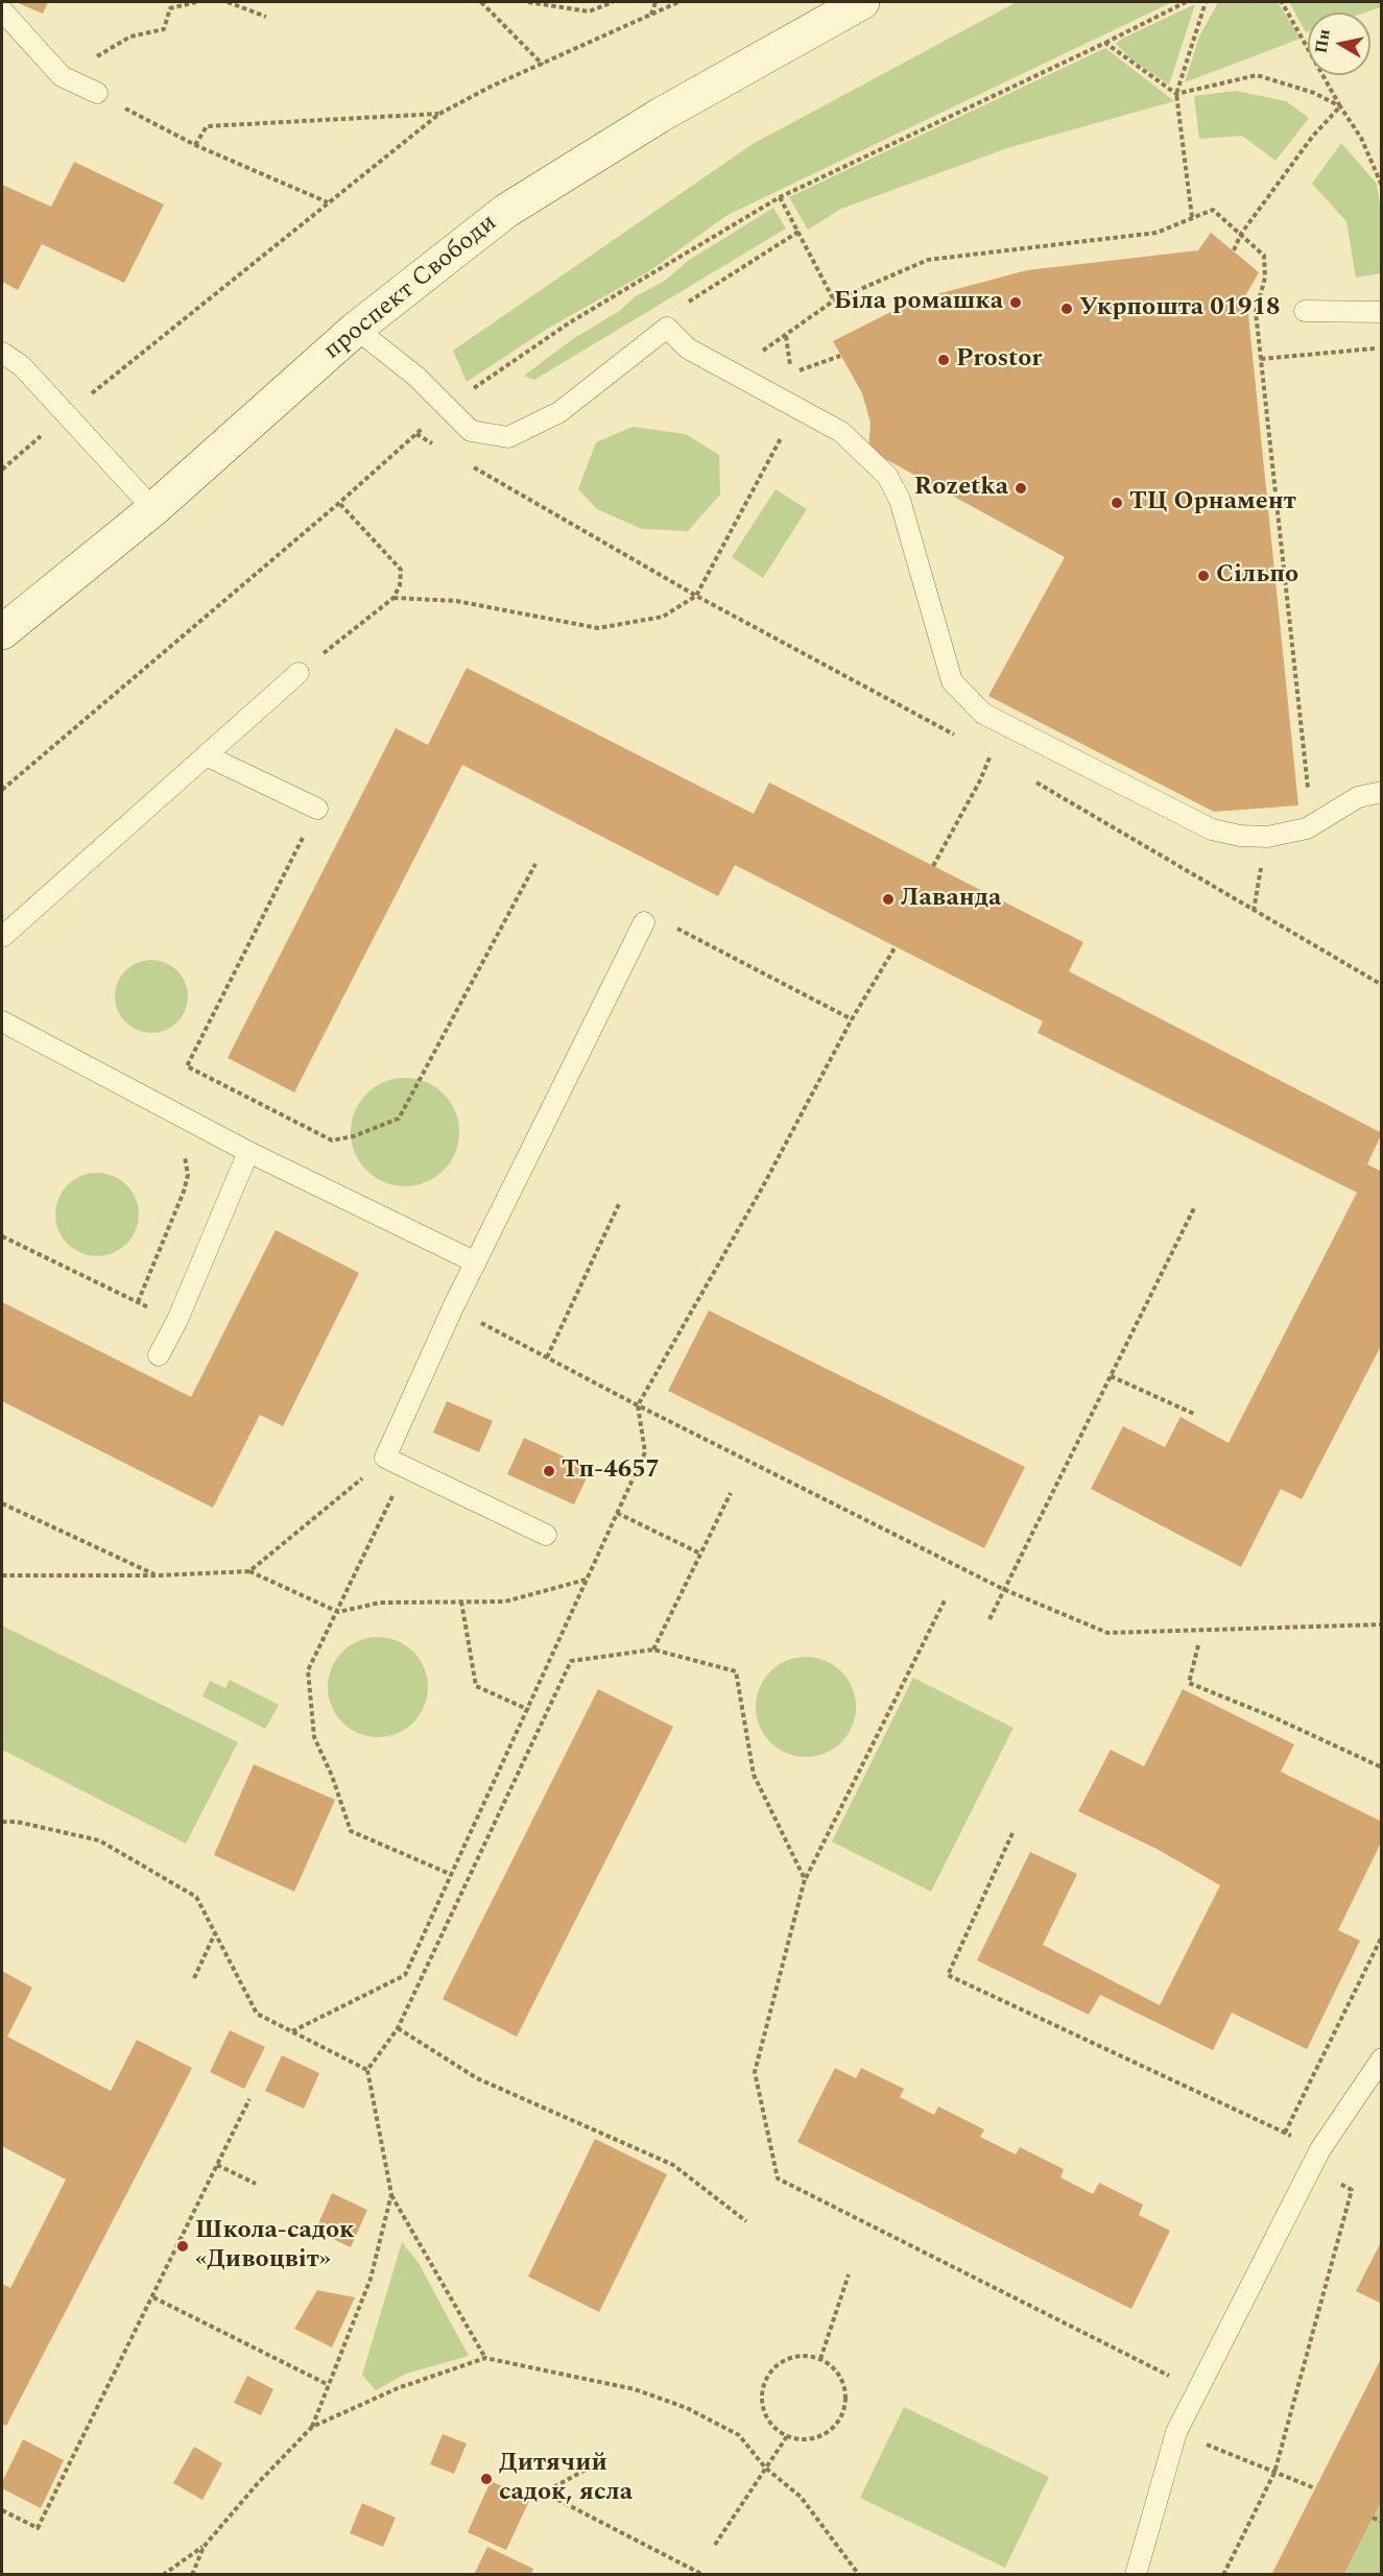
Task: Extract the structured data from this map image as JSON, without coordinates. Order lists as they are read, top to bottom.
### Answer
{
  "streets": {
    "street": ["проспект Свободи"]
  },
  "places": [
    "Біла ромашка",
    "Укрпошта 01918",
    "Prostor",
    "Rozetka",
    "ТЦ Орнамент",
    "Сільпо",
    "Лаванда",
    "Тп-4657",
    "Школа-садок «Дивоцвіт»",
    "Дитячий садок, ясла"
  ],
  "north": "left"
}
